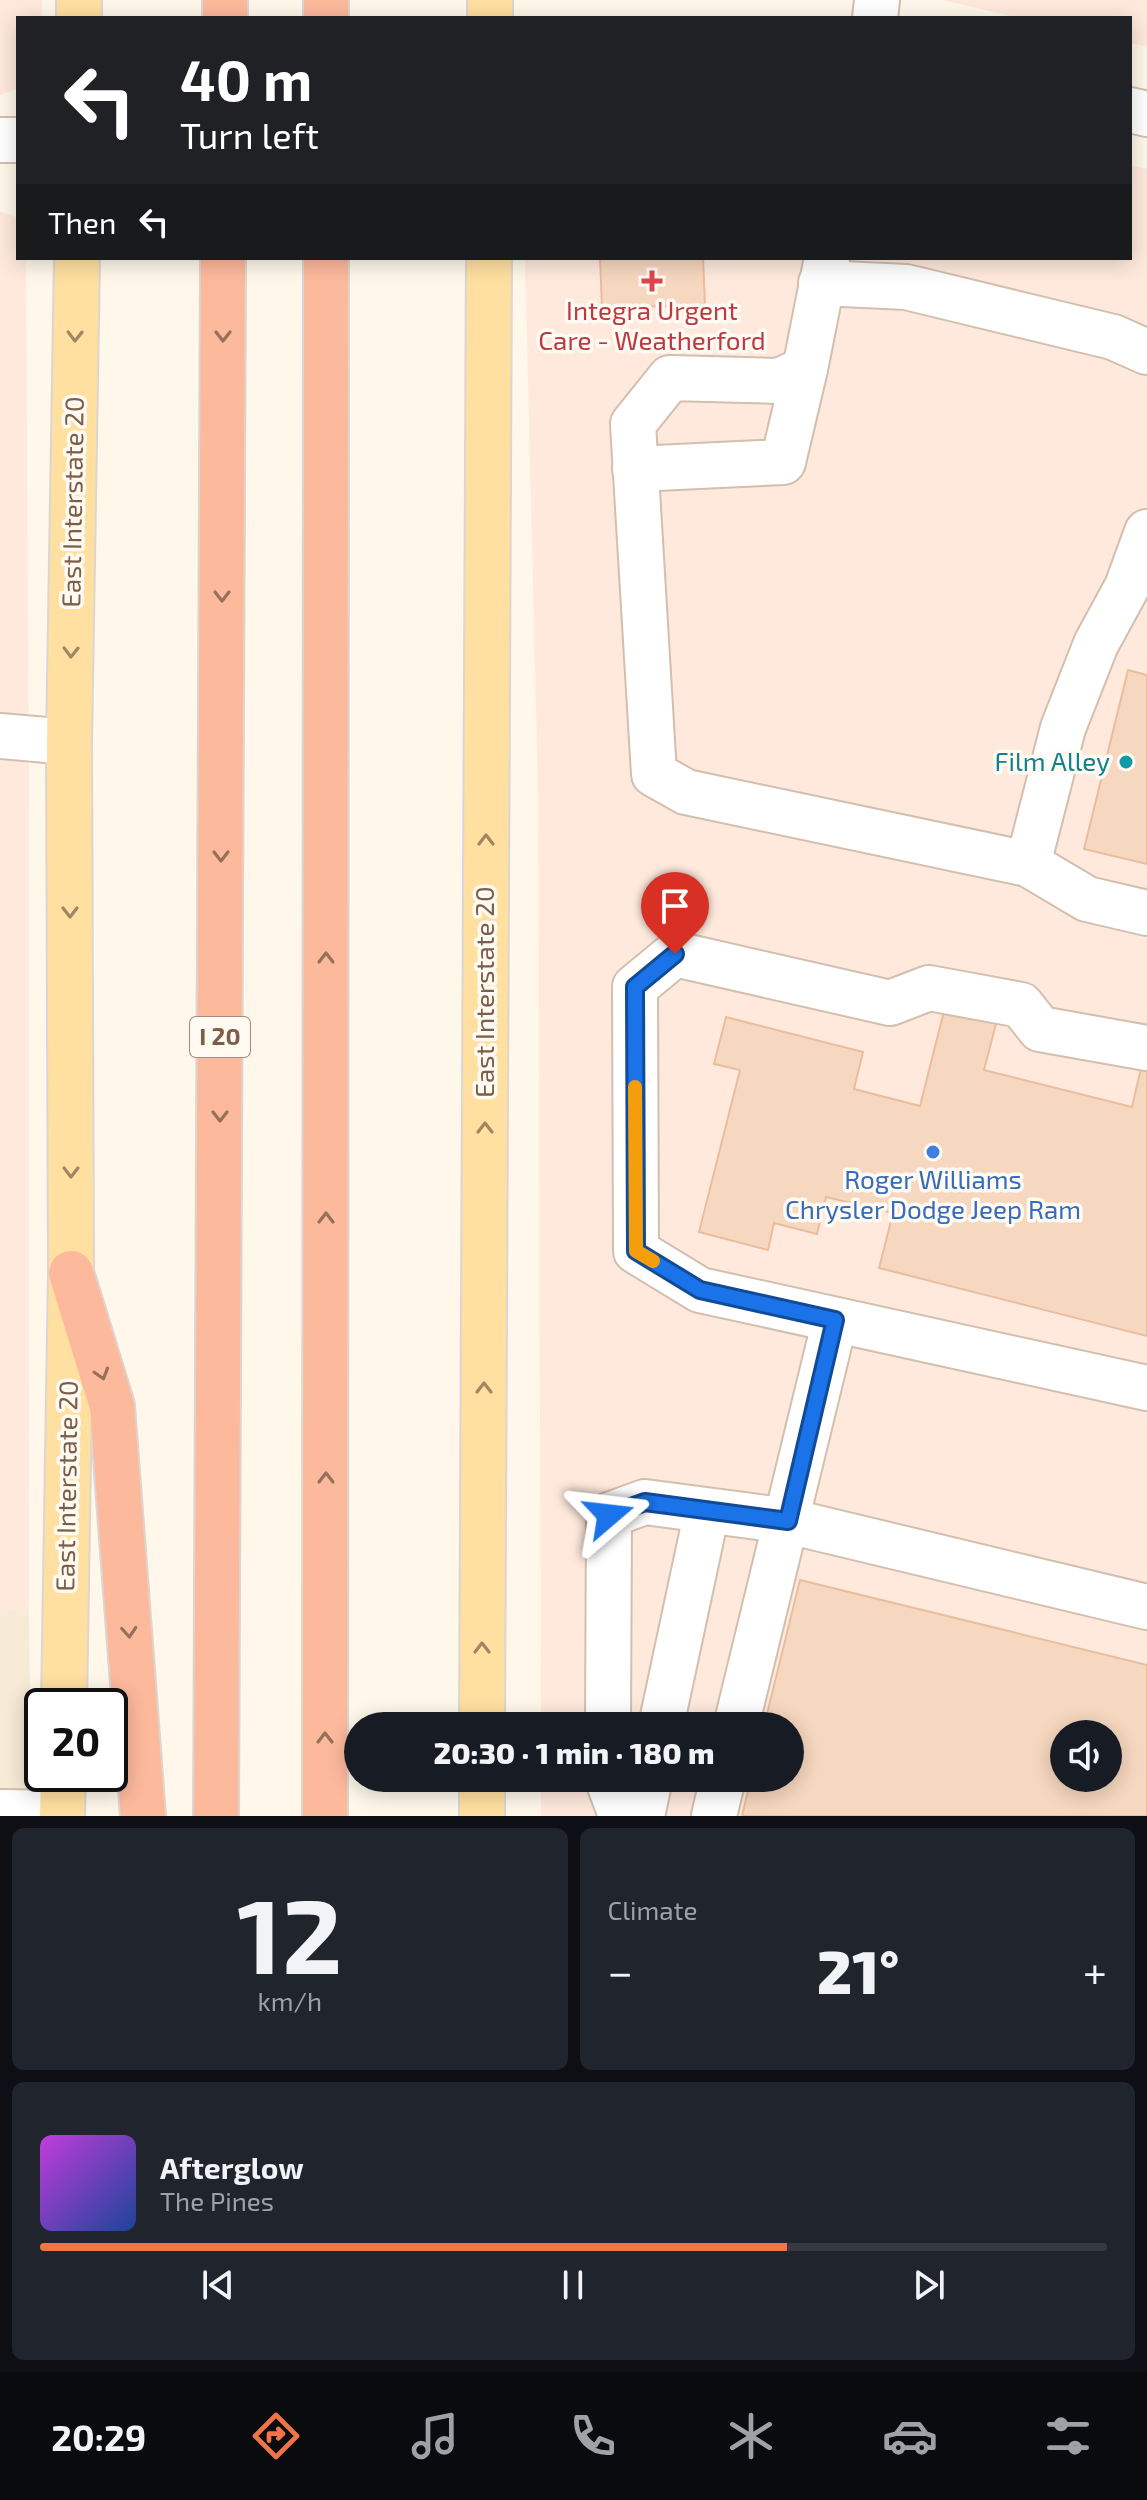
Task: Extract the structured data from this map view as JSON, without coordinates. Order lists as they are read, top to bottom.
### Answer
{
  "streets": {
    "highway": ["I 20"],
    "main road": ["East Interstate 20"]
  },
  "places": {
    "health": ["Integra Urgent Care - Weatherford"],
    "other": ["Film Alley", "Roger Williams Chrysler Dodge Jeep Ram"]
  },
  "page": {
    "turn": ["40 m", "Turn left"],
    "then": "Then",
    "limit": "20",
    "trip": "20:30 · 1 min · 180 m",
    "tile": [
      ["12", "km/h"],
      "Climate"
    ],
    "heat": ["−", "21°", "+"],
    "song": ["Afterglow", "The Pines"],
    "tabs": "20:29"
  }
}
